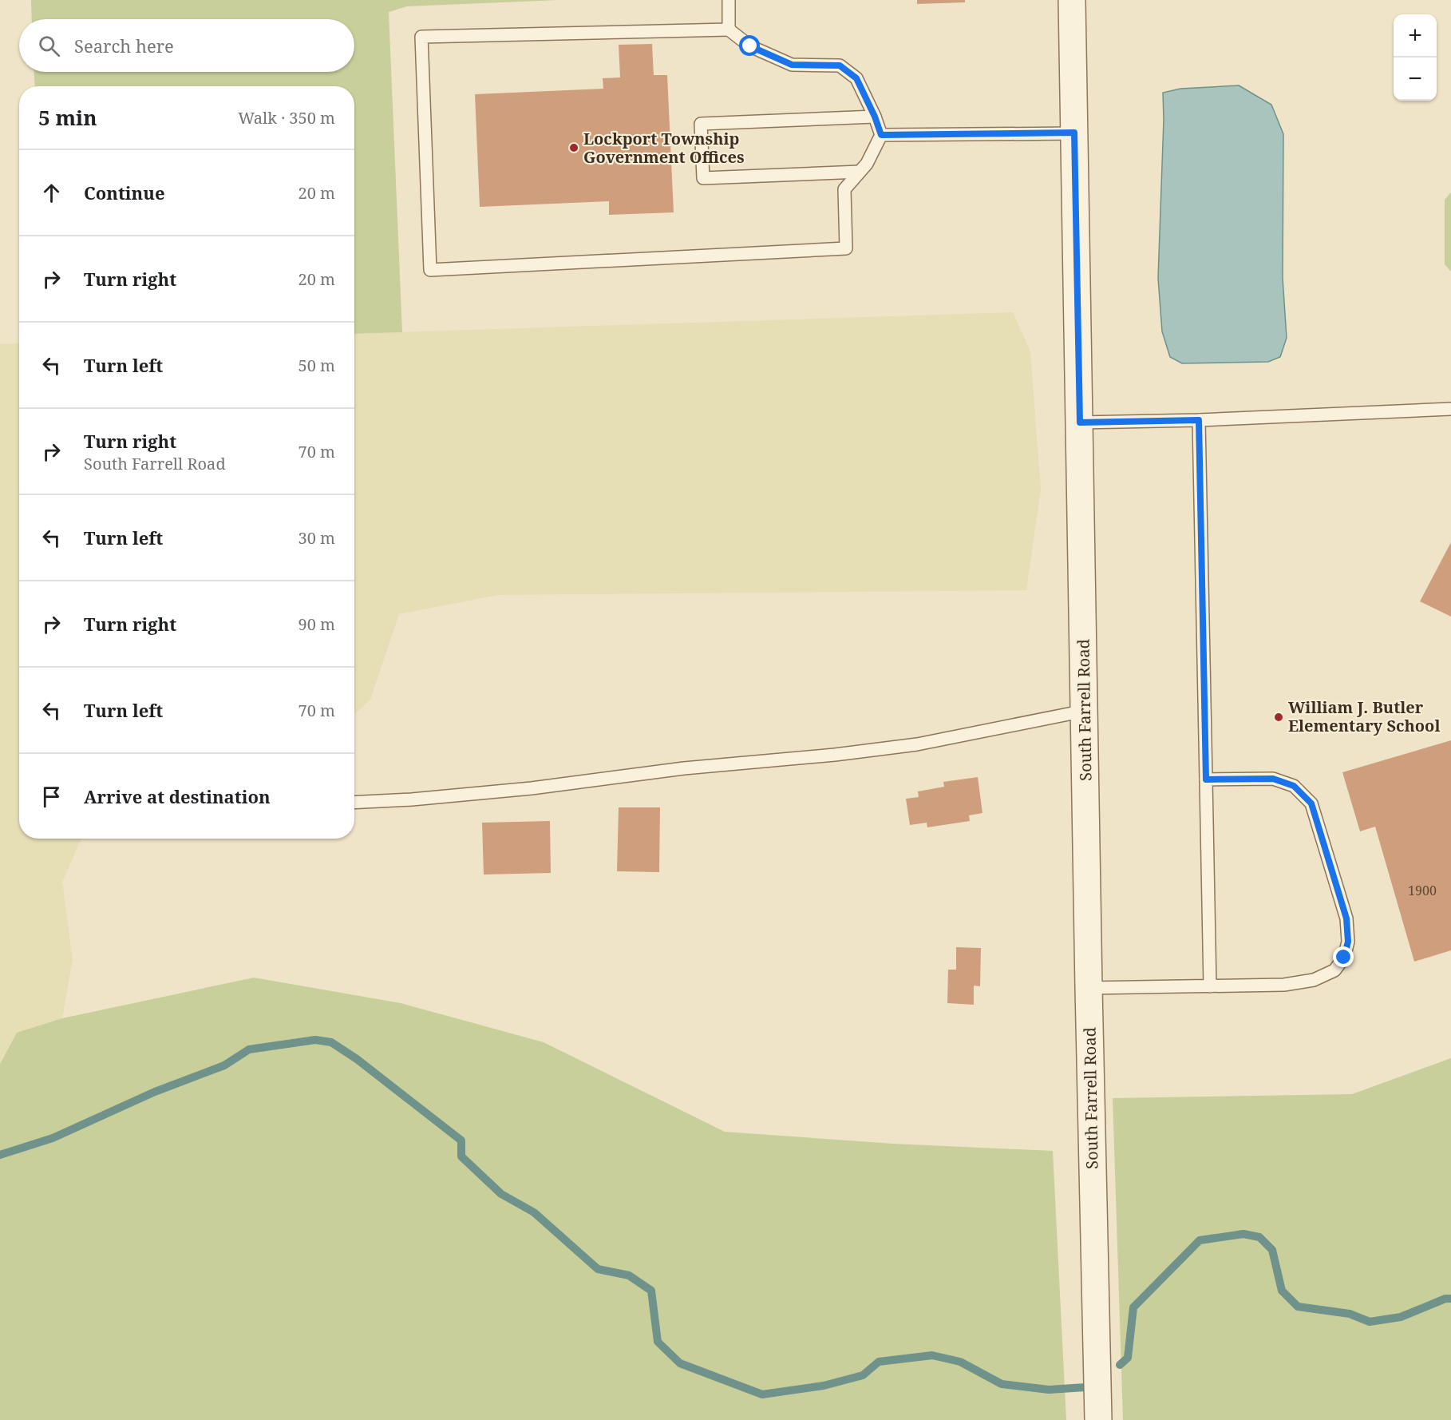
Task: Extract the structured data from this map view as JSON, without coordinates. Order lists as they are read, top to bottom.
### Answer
{
  "streets": {
    "street": ["South Farrell Road"]
  },
  "places": ["Lockport Township Government Offices", "William J. Butler Elementary School"],
  "house_numbers": ["1900"],
  "page": {
    "map_buttons": ["+", "−"],
    "search": "Search here",
    "heading": ["5 min", "Walk · 350 m"],
    "list": [
      ["Continue", "20 m"],
      ["Turn right", "20 m"],
      ["Turn left", "50 m"],
      ["Turn right", "South Farrell Road", "70 m"],
      ["Turn left", "30 m"],
      ["Turn right", "90 m"],
      ["Turn left", "70 m"],
      "Arrive at destination"
    ]
  }
}
